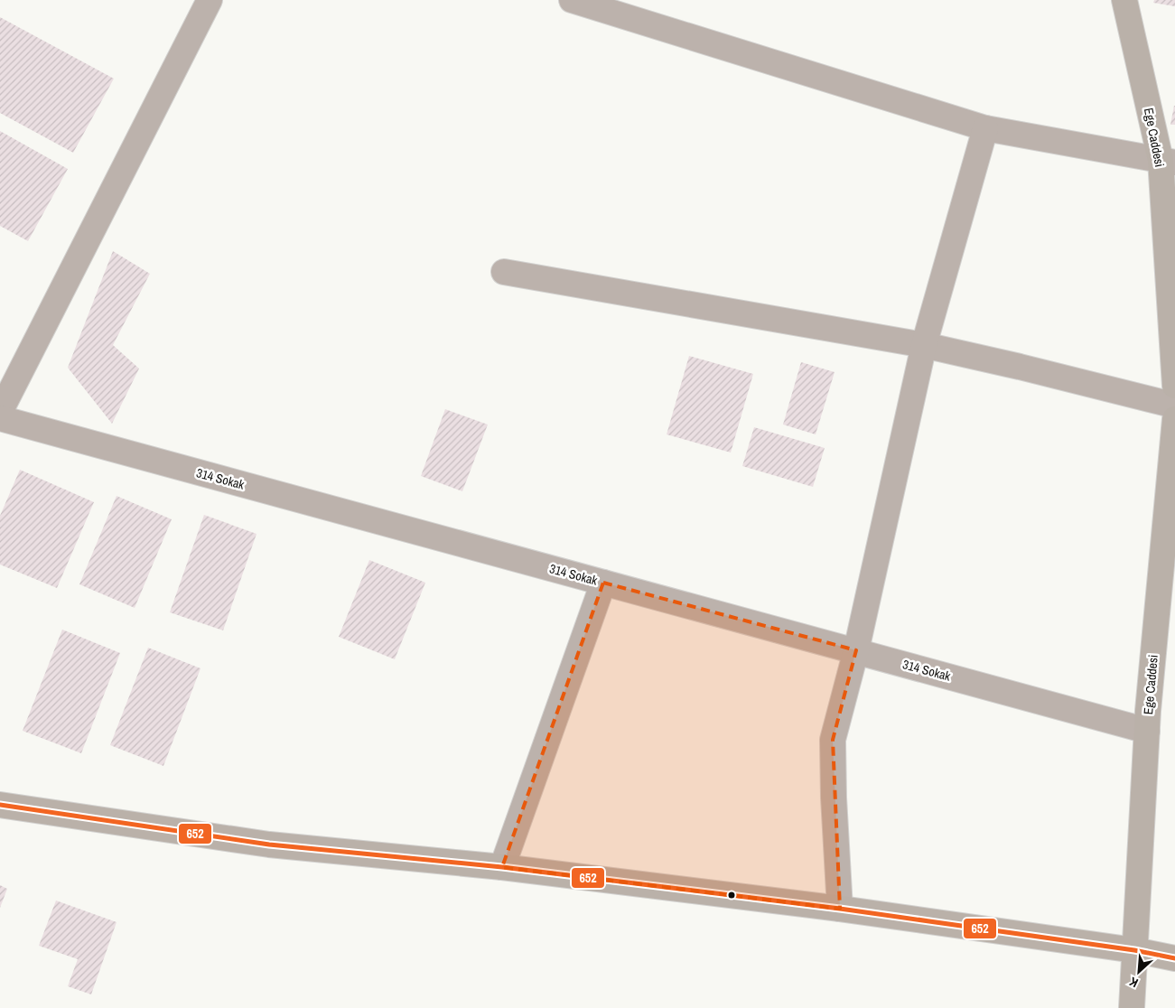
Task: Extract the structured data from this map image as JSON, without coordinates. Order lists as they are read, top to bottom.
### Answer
{
  "streets": {
    "street": ["Ege Caddesi", "314 Sokak"]
  },
  "crossings": [
    ["Ege Caddesi", "314 Sokak"]
  ],
  "lines": ["transit line 652"],
  "north": "bottom left"
}
